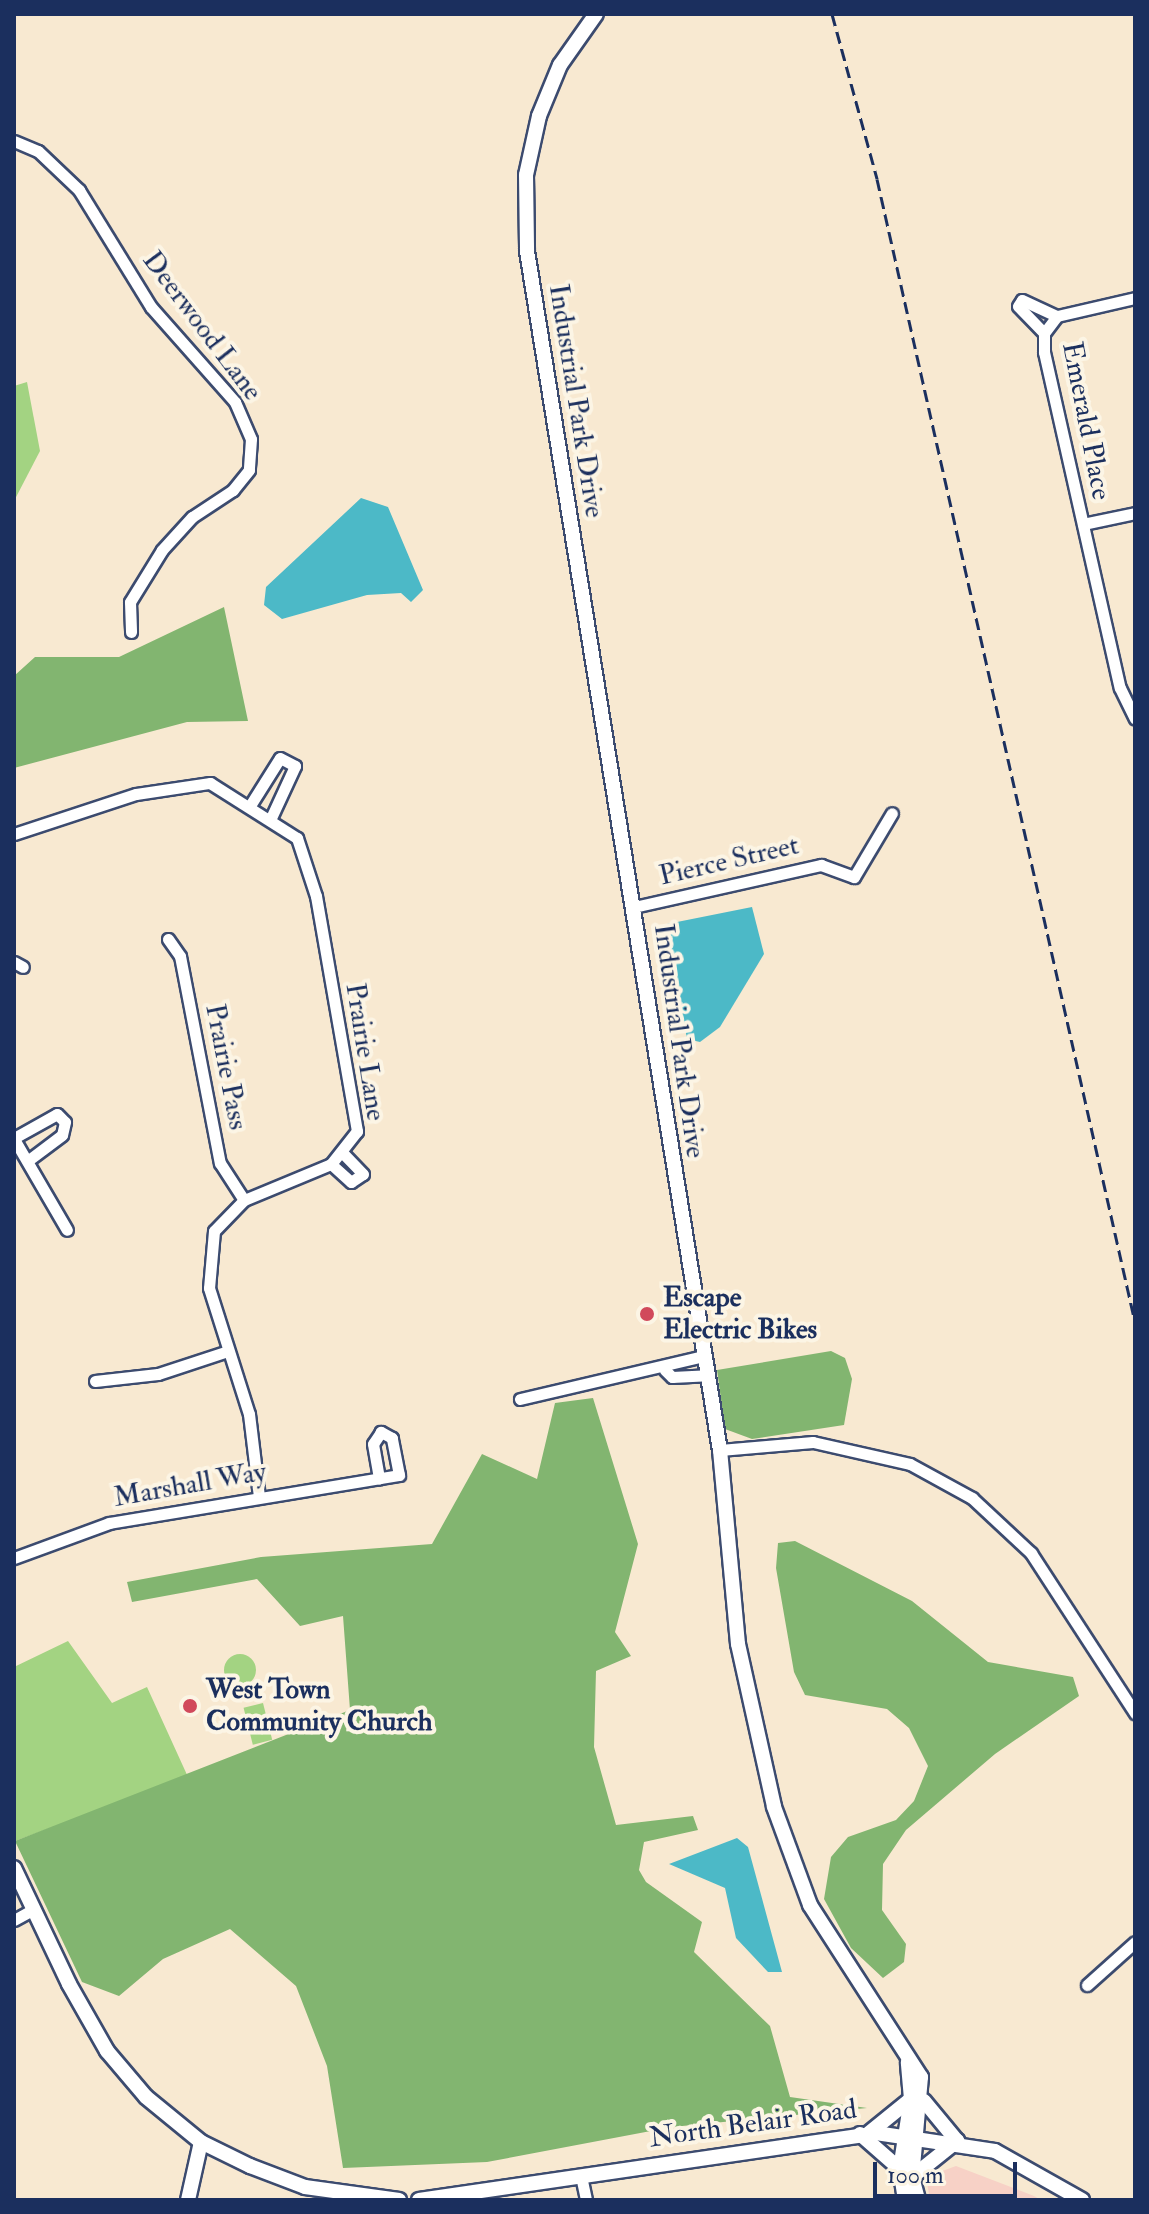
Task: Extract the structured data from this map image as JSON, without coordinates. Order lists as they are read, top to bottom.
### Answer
{
  "streets": {
    "street": [
      "Deerwood Lane",
      "Industrial Park Drive",
      "Emerald Place",
      "Pierce Street",
      "Prairie Lane",
      "Prairie Pass",
      "Marshall Way",
      "North Belair Road"
    ]
  },
  "crossings": [
    ["Industrial Park Drive", "Pierce Street"],
    ["Industrial Park Drive", "North Belair Road"],
    ["Prairie Lane", "Prairie Pass"],
    ["Prairie Lane", "Marshall Way"]
  ],
  "places": ["Escape Electric Bikes", "West Town Community Church"],
  "scale_bar": "100 m"
}
